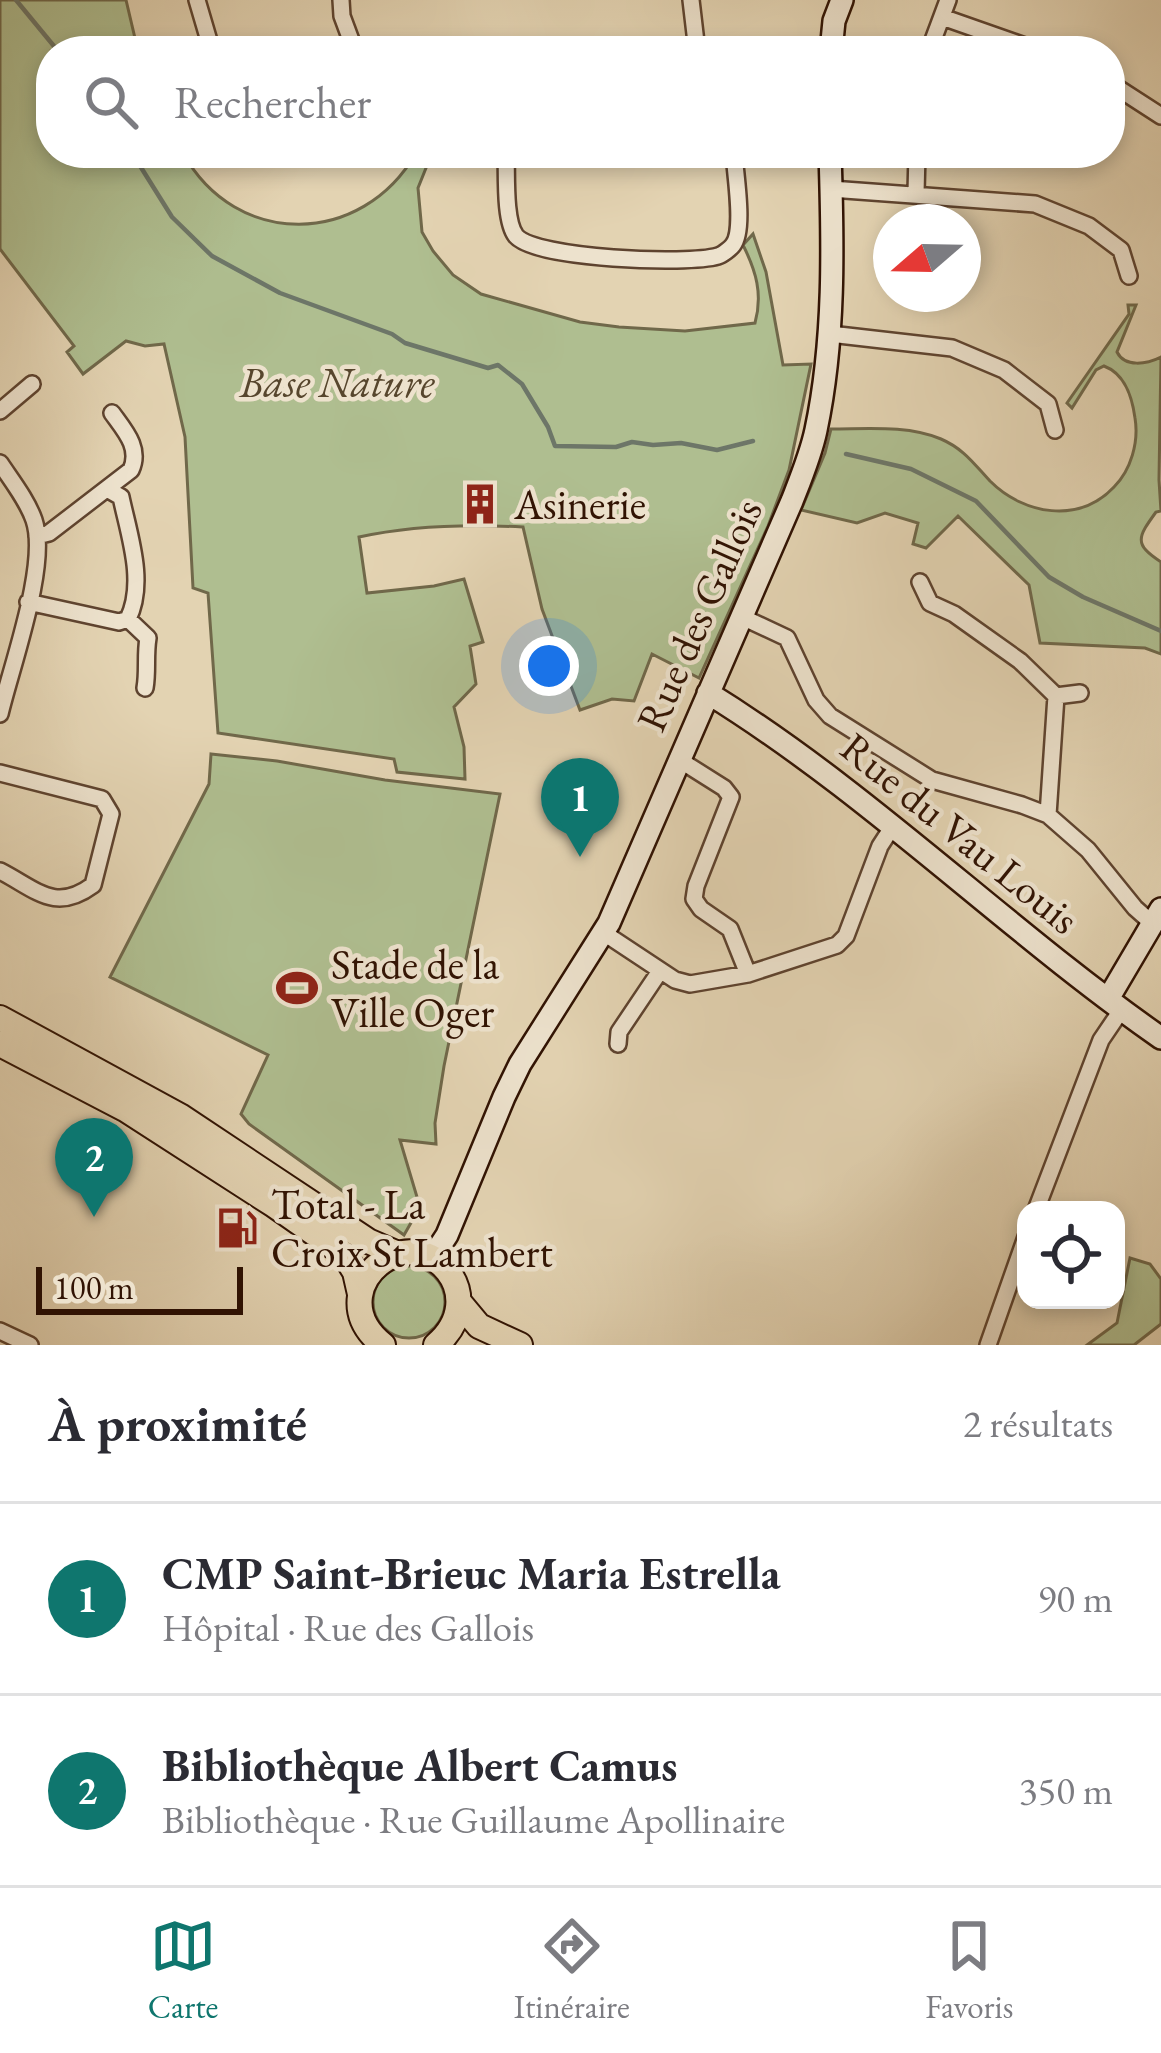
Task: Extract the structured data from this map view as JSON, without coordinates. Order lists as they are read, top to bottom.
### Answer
{
  "streets": {
    "main road": ["Rue des Gallois", "Rue du Vau Louis"]
  },
  "crossings": [
    ["Rue des Gallois", "Rue du Vau Louis"]
  ],
  "parks": ["Base Nature"],
  "places": {
    "building": ["Asinerie"],
    "sports": ["Stade de la Ville Oger"],
    "fuel station": ["Total - La Croix St Lambert"]
  },
  "scale_bar": "100 m",
  "north": "left",
  "page": {
    "search": "Rechercher",
    "pins": ["1", "2"],
    "scale": "100 m",
    "heading": ["À proximité", "2 résultats"],
    "list": [
      {
        "mark": "1",
        "name": "CMP Saint-Brieuc Maria Estrella",
        "note": "Hôpital · Rue des Gallois",
        "value": "90 m"
      },
      {
        "mark": "2",
        "name": "Bibliothèque Albert Camus",
        "note": "Bibliothèque · Rue Guillaume Apollinaire",
        "value": "350 m"
      }
    ],
    "nav": ["Carte", "Itinéraire", "Favoris"]
  }
}
